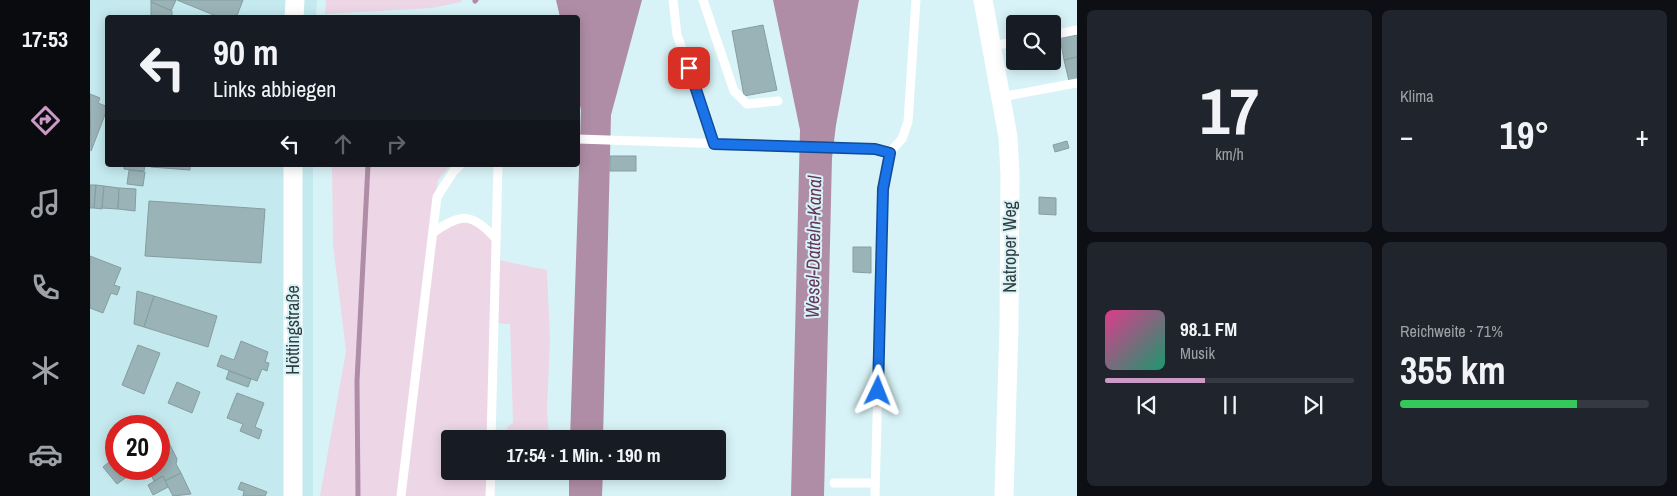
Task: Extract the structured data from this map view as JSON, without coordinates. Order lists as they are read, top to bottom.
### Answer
{
  "streets": {
    "street": ["Natroper Weg", "Höttingstraße"]
  },
  "water": ["Wesel-Datteln-Kanal"],
  "page": {
    "tabs": "17:53",
    "tile": [
      ["17", "km/h"],
      "Klima",
      ["Reichweite · 71%", "355 km"]
    ],
    "turn": ["90 m", "Links abbiegen"],
    "heat": ["−", "19°", "+"],
    "song": ["98.1 FM", "Musik"],
    "limit": "20",
    "trip": "17:54 · 1 Min. · 190 m"
  }
}
